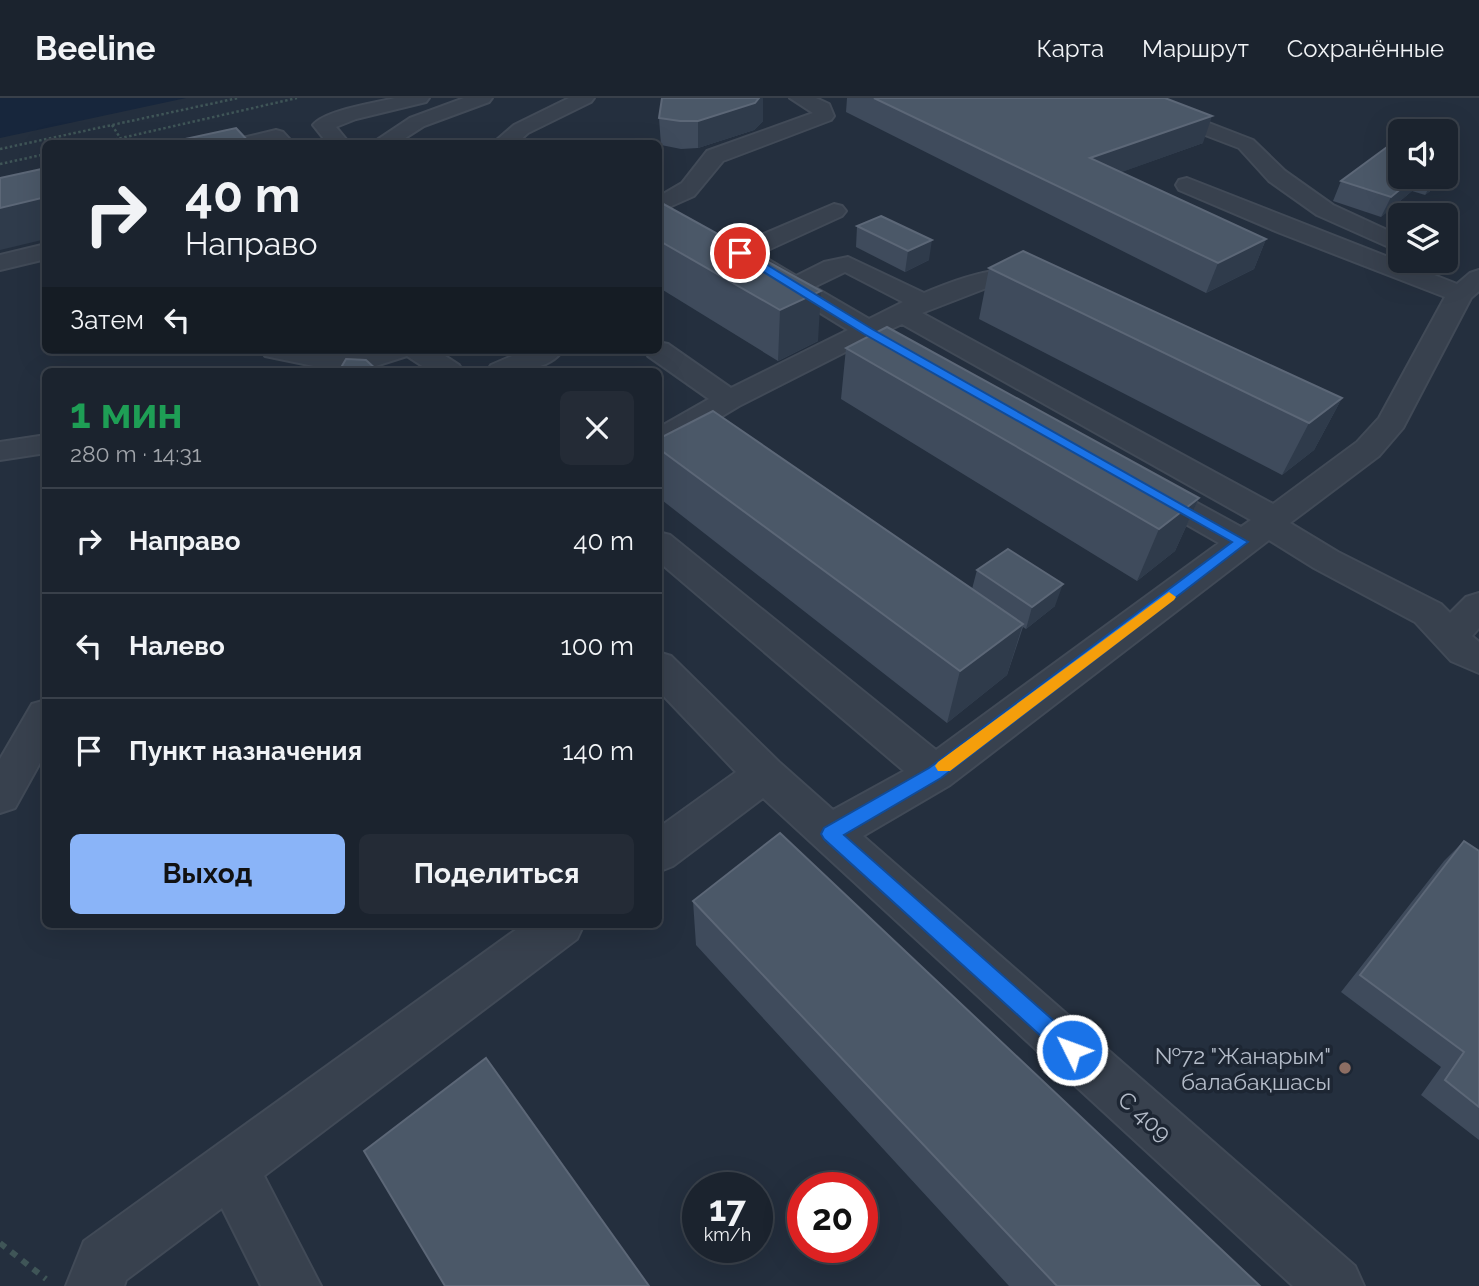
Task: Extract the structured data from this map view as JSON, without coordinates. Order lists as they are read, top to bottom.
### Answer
{
  "streets": {
    "street": ["С 409"]
  },
  "places": ["№72 \"Жанарым\" балабақшасы"],
  "page": {
    "header": "Beeline",
    "nav": ["Карта", "Маршрут", "Сохранённые"],
    "turn": ["40 m", "Направо"],
    "then": "Затем",
    "heading": ["1 мин", "280 m · 14:31"],
    "list": [
      {
        "name": "Направо",
        "value": "40 m"
      },
      {
        "name": "Налево",
        "value": "100 m"
      },
      {
        "name": "Пункт назначения",
        "value": "140 m"
      }
    ],
    "buttons": ["Выход", "Поделиться"],
    "speed": "17 km/h",
    "limit": "20"
  }
}
